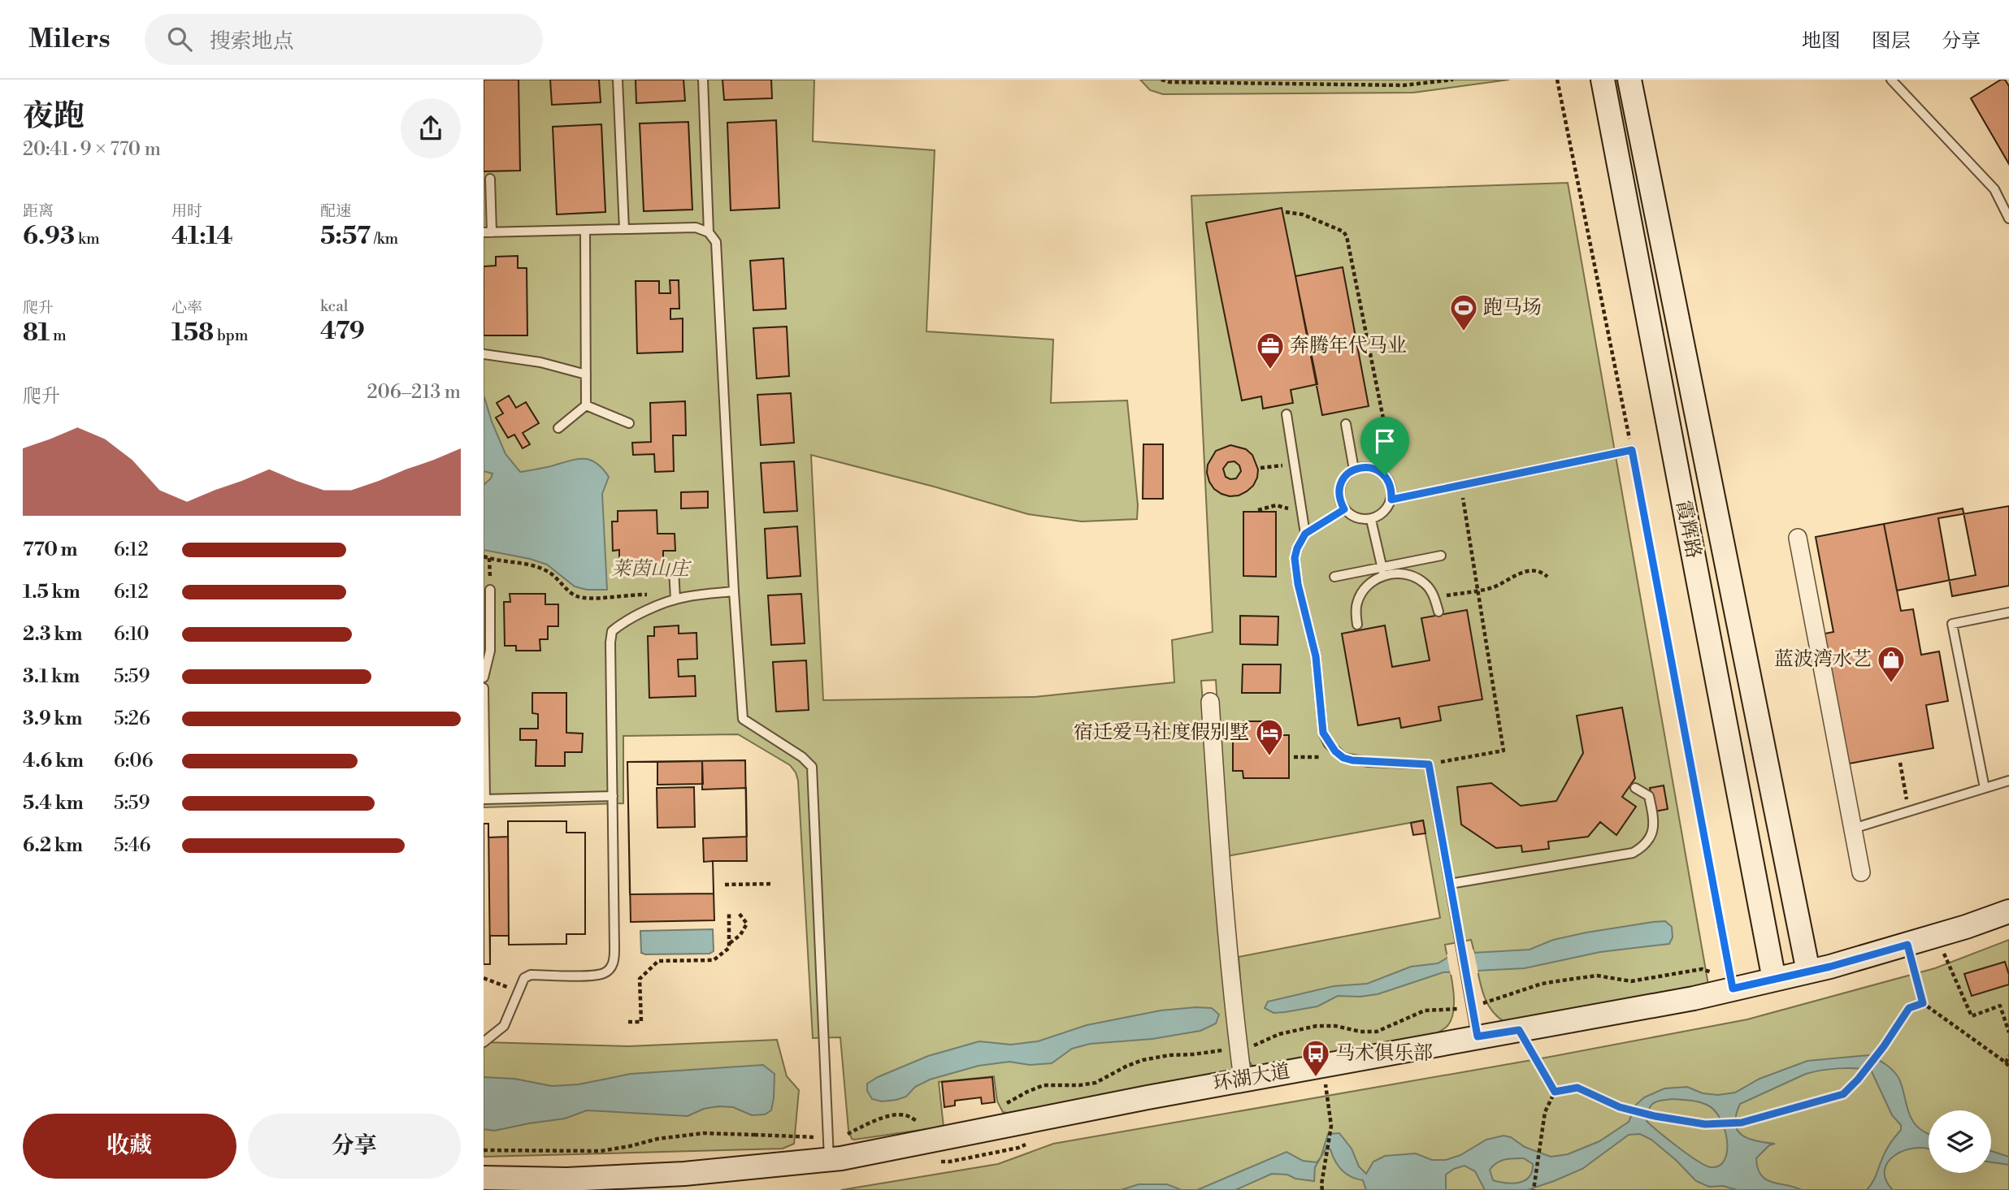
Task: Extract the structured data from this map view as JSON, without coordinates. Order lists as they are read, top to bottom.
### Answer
{
  "streets": {
    "street": ["霞辉路", "环湖大道"]
  },
  "crossings": [
    ["霞辉路", "环湖大道"]
  ],
  "parks": ["莱茵山庄"],
  "places": {
    "sports": ["跑马场"],
    "office": ["奔腾年代马业"],
    "shop": ["蓝波湾水艺"],
    "hotel": ["宿迁爱马社度假别墅"],
    "bus stop": ["马术俱乐部"]
  },
  "page": {
    "header": "Milers",
    "search": "搜索地点",
    "nav": ["地图", "图层", "分享"],
    "heading": ["夜跑", "20:41 · 9 × 770 m"],
    "stats": [
      ["距离", "6.93 km"],
      ["用时", "41:14"],
      ["配速", "5:57 /km"],
      ["爬升", "81 m"],
      ["心率", "158 bpm"],
      ["kcal", "479"]
    ],
    "chart": ["爬升", "206–213 m"],
    "list": [
      {
        "name": "770 m",
        "note": "6:12"
      },
      {
        "name": "1.5 km",
        "note": "6:12"
      },
      {
        "name": "2.3 km",
        "note": "6:10"
      },
      {
        "name": "3.1 km",
        "note": "5:59"
      },
      {
        "name": "3.9 km",
        "note": "5:26"
      },
      {
        "name": "4.6 km",
        "note": "6:06"
      },
      {
        "name": "5.4 km",
        "note": "5:59"
      },
      {
        "name": "6.2 km",
        "note": "5:46"
      }
    ],
    "buttons": ["收藏", "分享"]
  }
}
